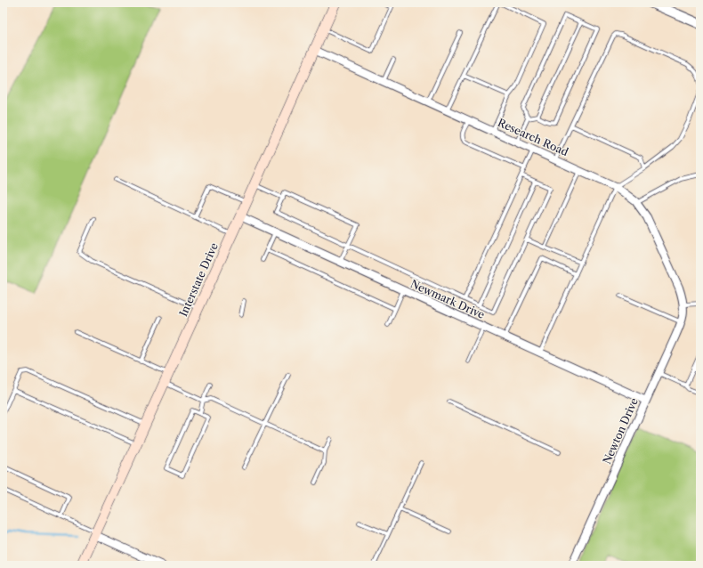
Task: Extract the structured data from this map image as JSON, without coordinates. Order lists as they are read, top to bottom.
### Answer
{
  "streets": {
    "main road": ["Interstate Drive"],
    "street": ["Research Road", "Newmark Drive", "Newton Drive"]
  },
  "crossings": [
    ["Research Road", "Interstate Drive"],
    ["Research Road", "Newton Drive"],
    ["Interstate Drive", "Newmark Drive"],
    ["Newmark Drive", "Newton Drive"]
  ]
}
